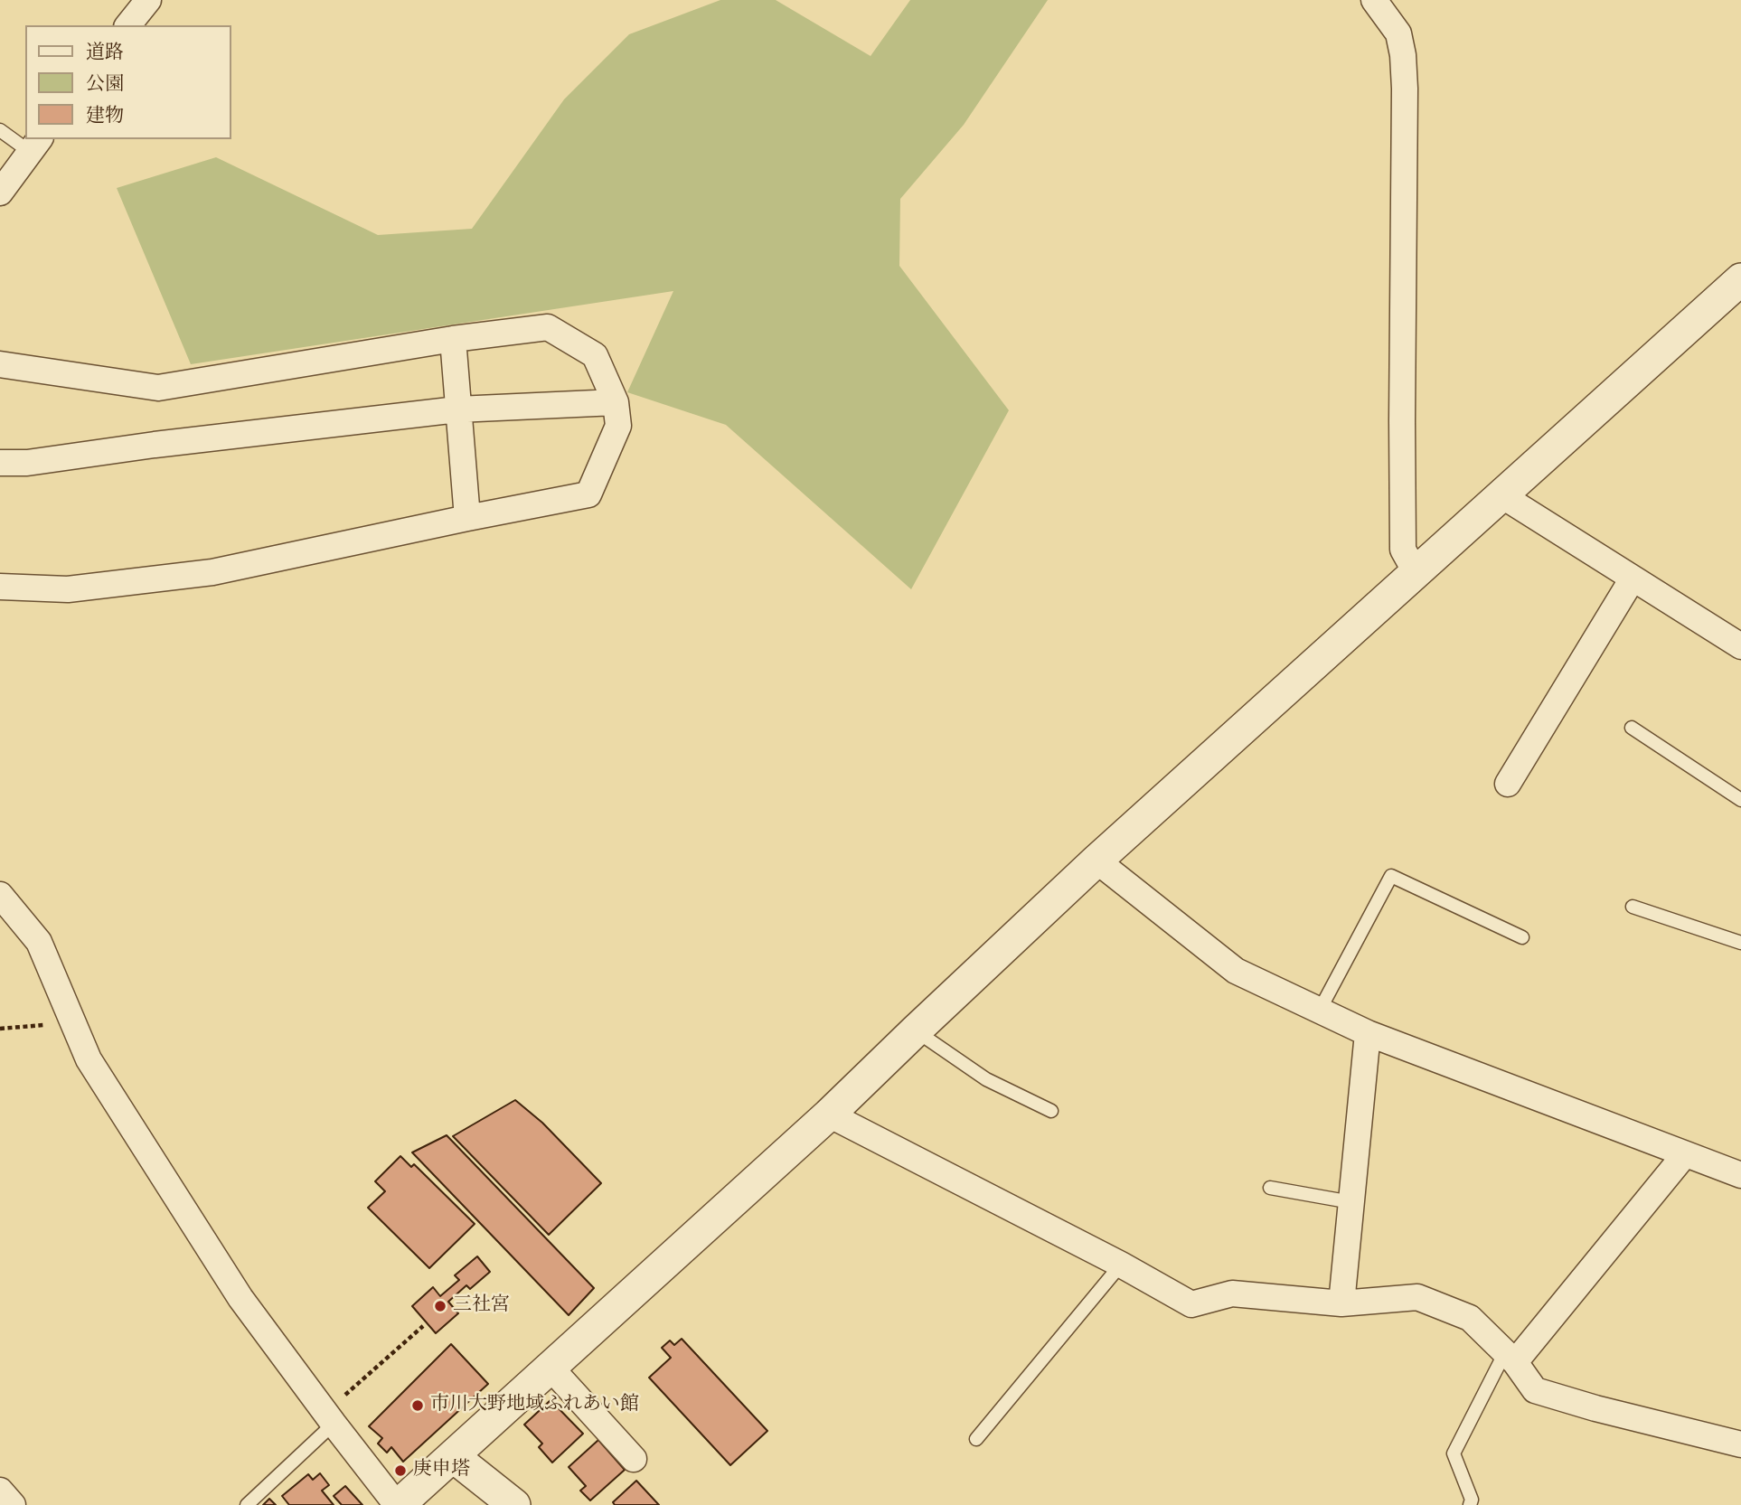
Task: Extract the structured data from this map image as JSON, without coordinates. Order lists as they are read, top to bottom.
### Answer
{
  "places": ["三社宮", "市川大野地域ふれあい館", "庚申塔"],
  "legend": ["道路", "公園", "建物"]
}
